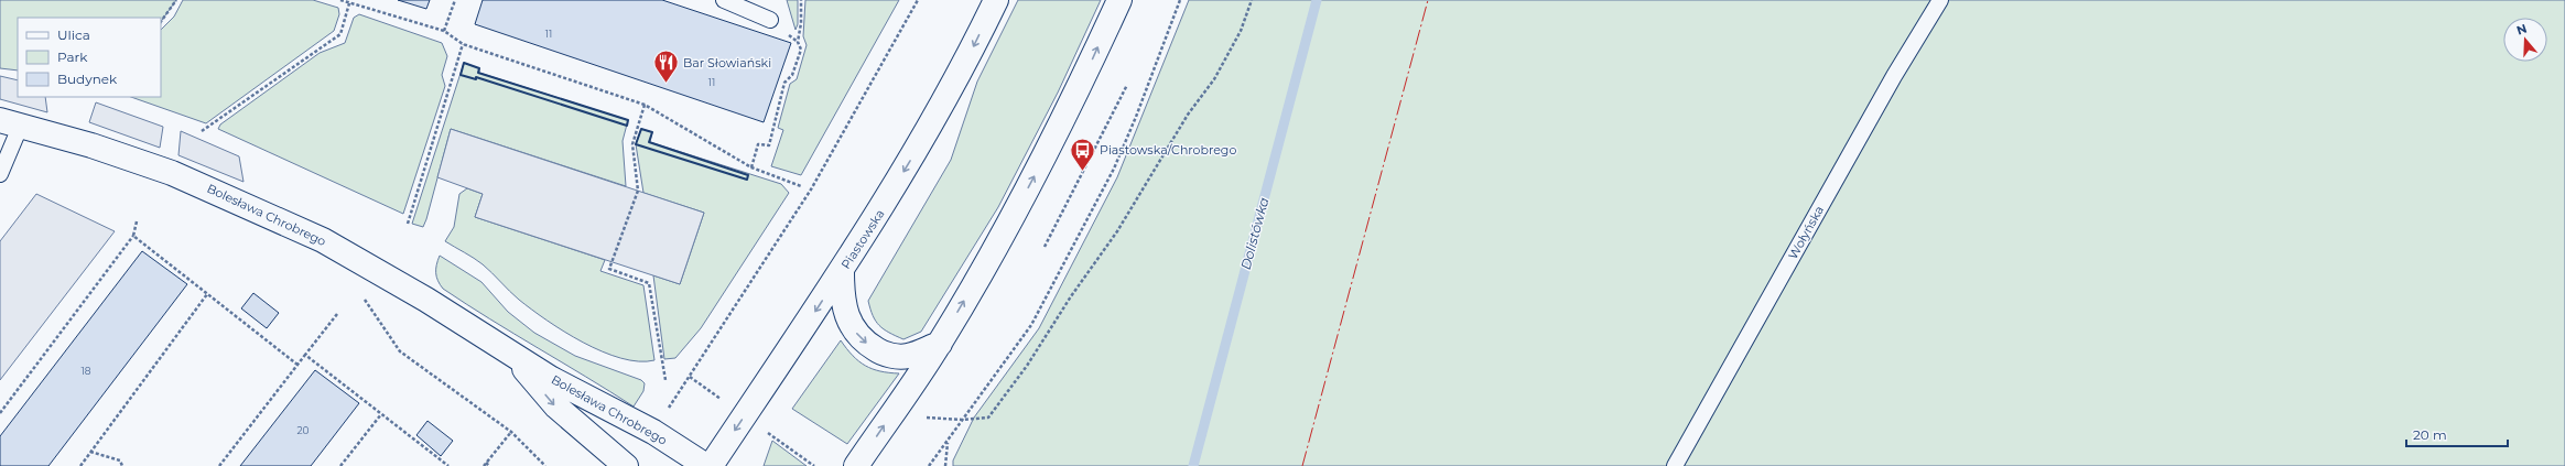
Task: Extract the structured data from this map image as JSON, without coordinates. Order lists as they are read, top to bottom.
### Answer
{
  "streets": {
    "main road": ["Bolesława Chrobrego", "Piastowska"],
    "lane": ["Wołyńska"]
  },
  "water": ["Dolistówka"],
  "places": {
    "restaurant": ["Bar Słowiański"],
    "bus stop": ["Piastowska/Chrobrego"]
  },
  "house_numbers": [
    "11",
    "11",
    "18",
    "20"
  ],
  "legend": ["Ulica", "Park", "Budynek"],
  "scale_bar": "20 m",
  "north": "top"
}
